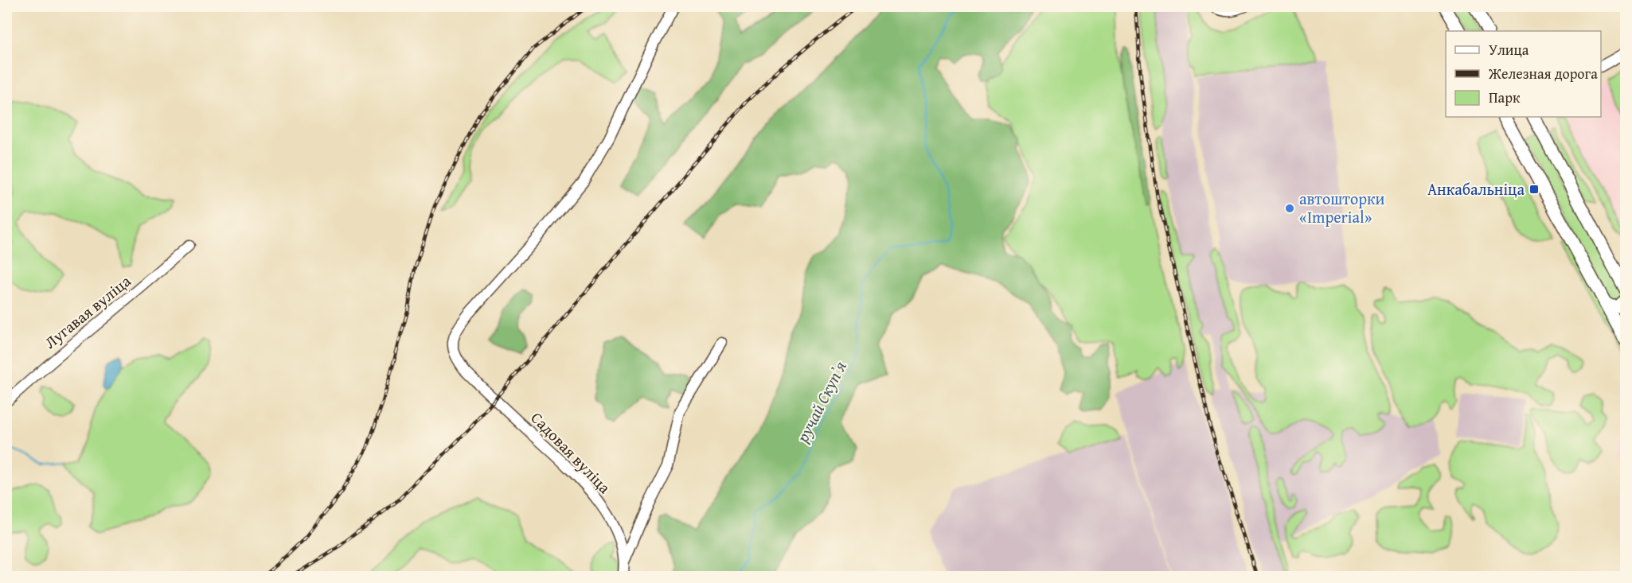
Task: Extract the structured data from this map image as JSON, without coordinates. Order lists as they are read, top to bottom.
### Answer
{
  "streets": {
    "street": ["Лугавая вуліца", "Садовая вуліца"]
  },
  "water": ["ручай Скупʼя"],
  "places": {
    "transit": ["Анкабальніца"],
    "other": ["автошторки «Imperial»"]
  },
  "legend": ["Улица", "Железная дорога", "Парк"]
}
